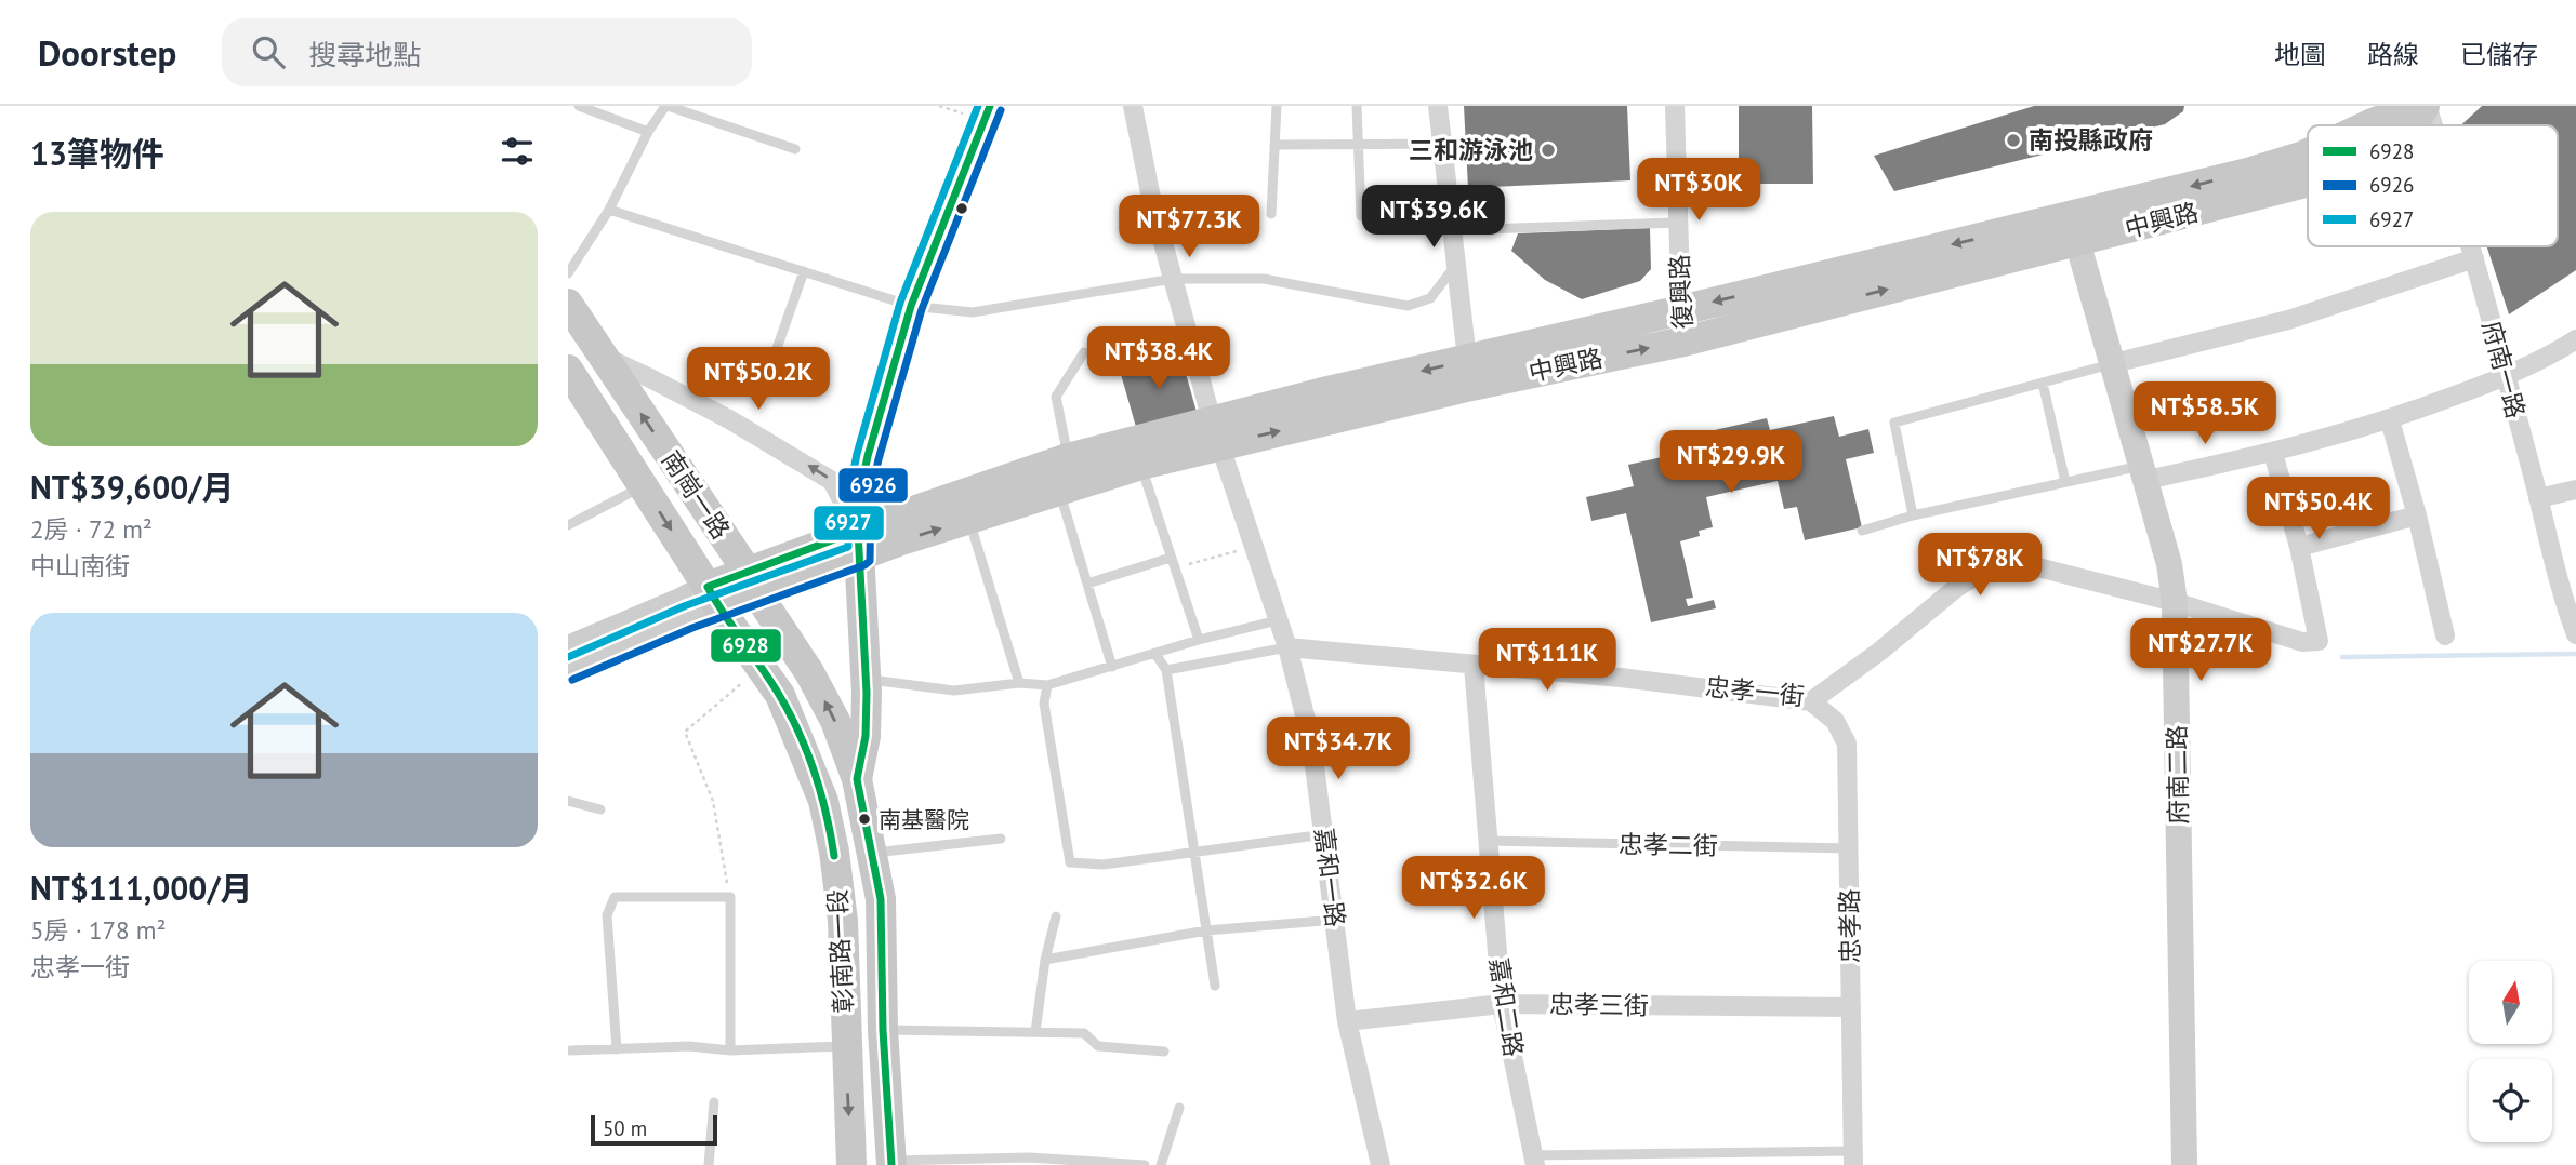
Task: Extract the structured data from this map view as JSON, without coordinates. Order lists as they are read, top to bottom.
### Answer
{
  "streets": {
    "main road": ["中興路", "南崗一路", "彰南路一段"],
    "street": [
      "復興路",
      "府南一路",
      "忠孝一街",
      "府南二路",
      "嘉和一路",
      "忠孝路",
      "忠孝三街",
      "嘉和二路"
    ],
    "lane": ["忠孝二街"]
  },
  "crossings": [
    ["中興路", "復興路"],
    ["中興路", "府南一路"],
    ["中興路", "南崗一路"],
    ["中興路", "府南二路"],
    ["中興路", "嘉和一路"],
    ["中興路", "彰南路一段"],
    ["南崗一路", "彰南路一段"],
    ["忠孝一街", "府南二路"],
    ["忠孝一街", "嘉和一路"],
    ["忠孝一街", "忠孝路"],
    ["忠孝一街", "嘉和二路"],
    ["忠孝二街", "忠孝路"],
    ["忠孝二街", "嘉和二路"],
    ["嘉和一路", "忠孝三街"],
    ["忠孝路", "忠孝三街"],
    ["忠孝三街", "嘉和二路"]
  ],
  "places": ["南投縣政府", "三和游泳池", "南基醫院"],
  "lines": ["transit line 6928", "transit line 6927", "transit line 6926"],
  "legend": ["6928", "6926", "6927"],
  "scale_bar": "50 m",
  "north": "top",
  "page": {
    "header": "Doorstep",
    "search": "搜尋地點",
    "nav": ["地圖", "路線", "已儲存"],
    "heading": "13筆物件",
    "price": [
      "NT$30K",
      "NT$39.6K",
      "NT$77.3K",
      "NT$38.4K",
      "NT$50.2K",
      "NT$58.5K",
      "NT$29.9K",
      "NT$50.4K",
      "NT$78K",
      "NT$27.7K",
      "NT$111K",
      "NT$34.7K",
      "NT$32.6K"
    ],
    "list": [
      {
        "name": "NT$39,600/月",
        "note": "2房 · 72 m² · 中山南街"
      },
      {
        "name": "NT$111,000/月",
        "note": "5房 · 178 m² · 忠孝一街"
      }
    ],
    "scale": "50 m"
  }
}
